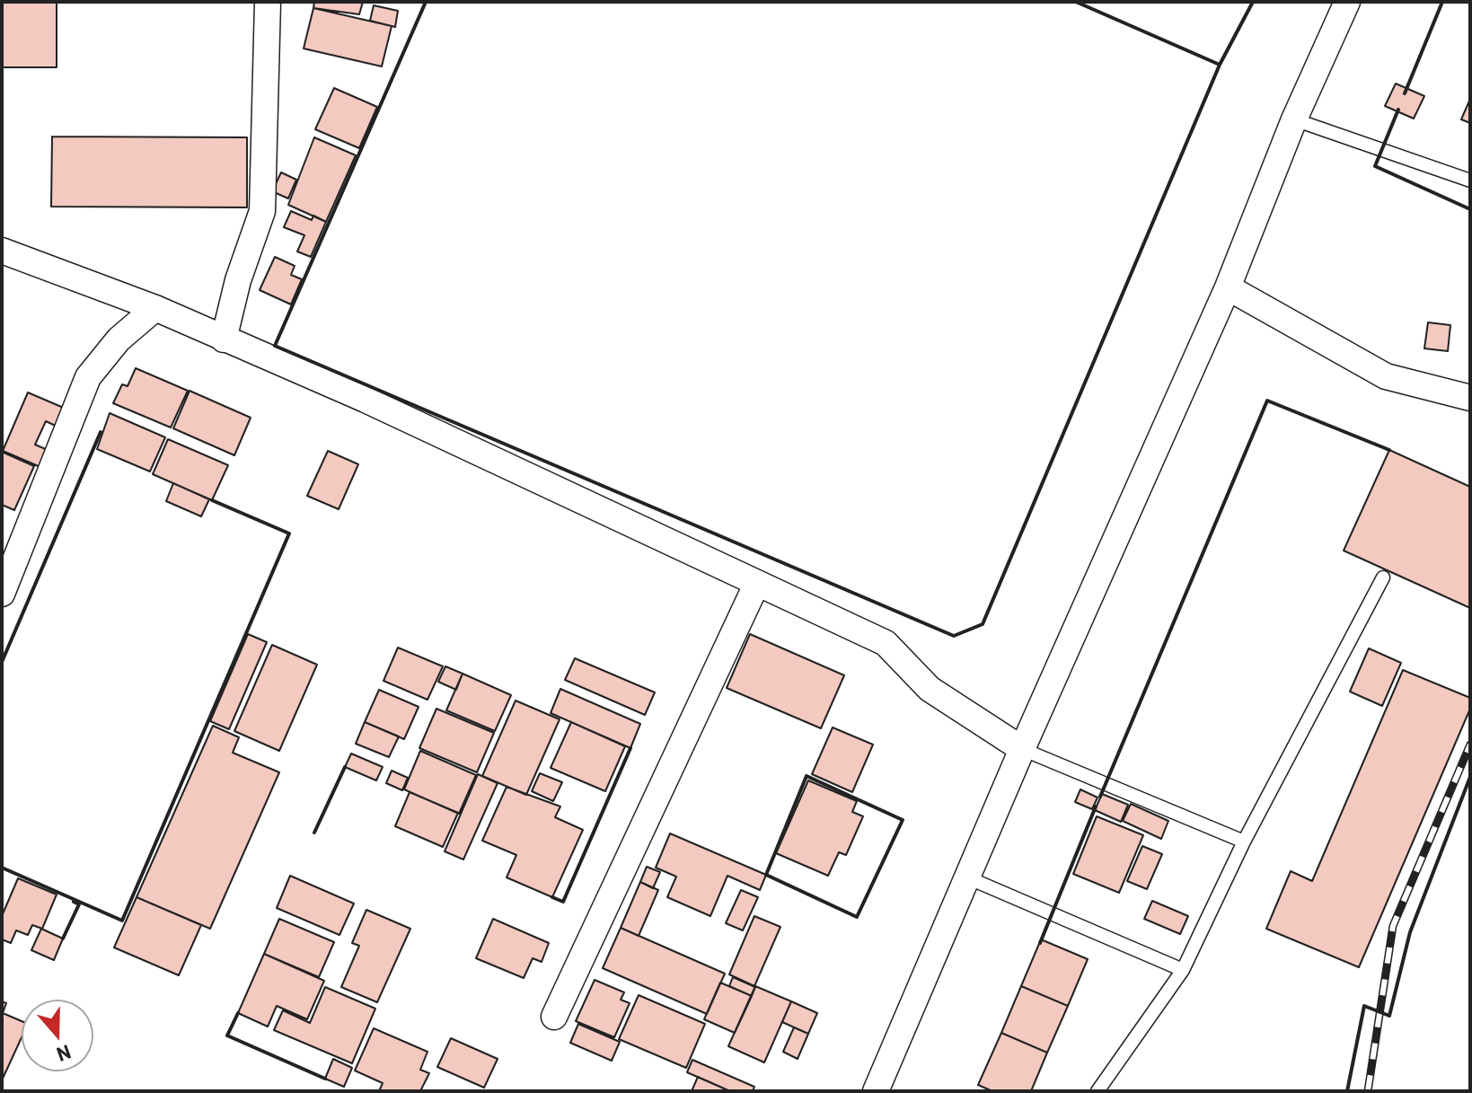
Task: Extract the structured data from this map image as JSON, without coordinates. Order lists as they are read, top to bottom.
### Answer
{
  "north": "bottom"
}
